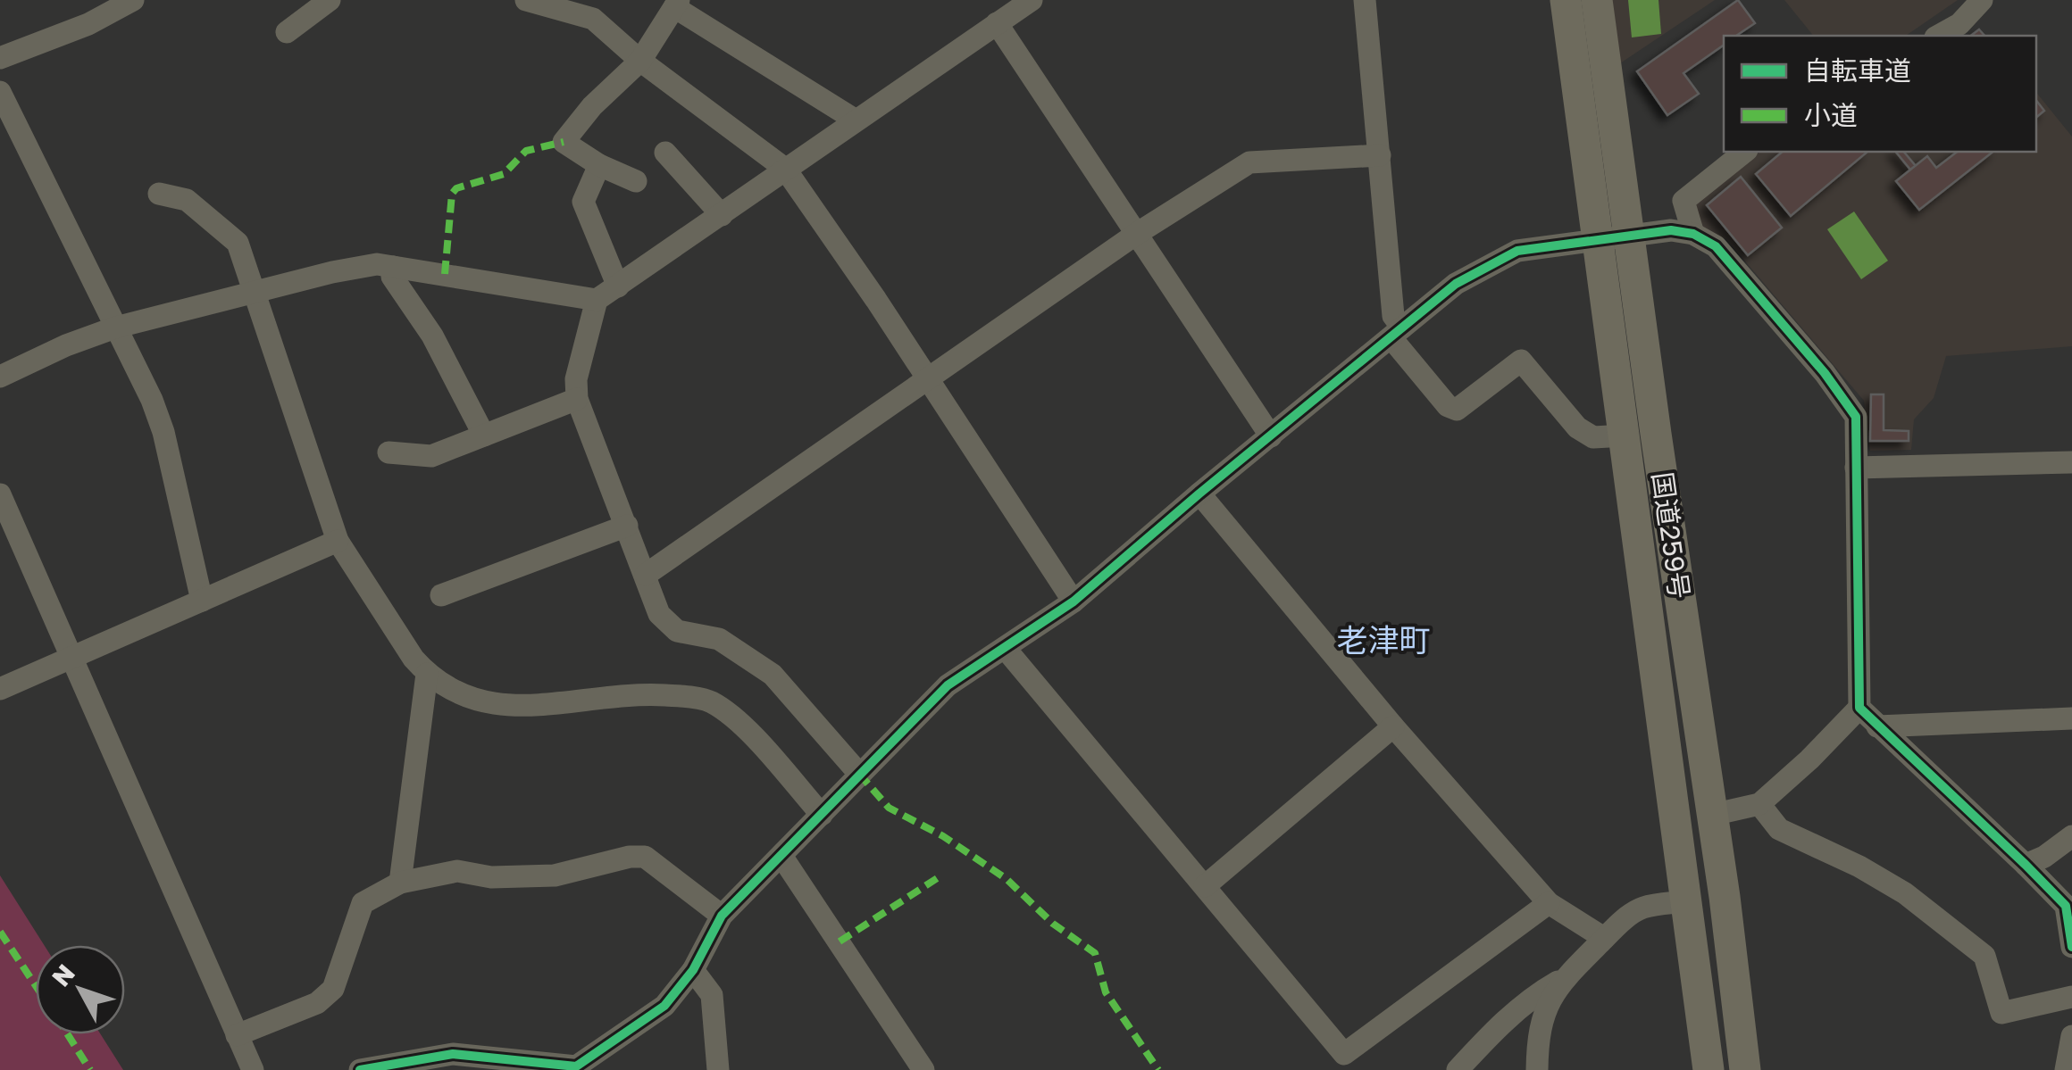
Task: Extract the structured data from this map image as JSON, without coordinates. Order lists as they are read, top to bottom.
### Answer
{
  "streets": {
    "highway": ["国道259号"]
  },
  "districts": ["老津町"],
  "legend": ["自転車道", "小道"],
  "north": "top left"
}
